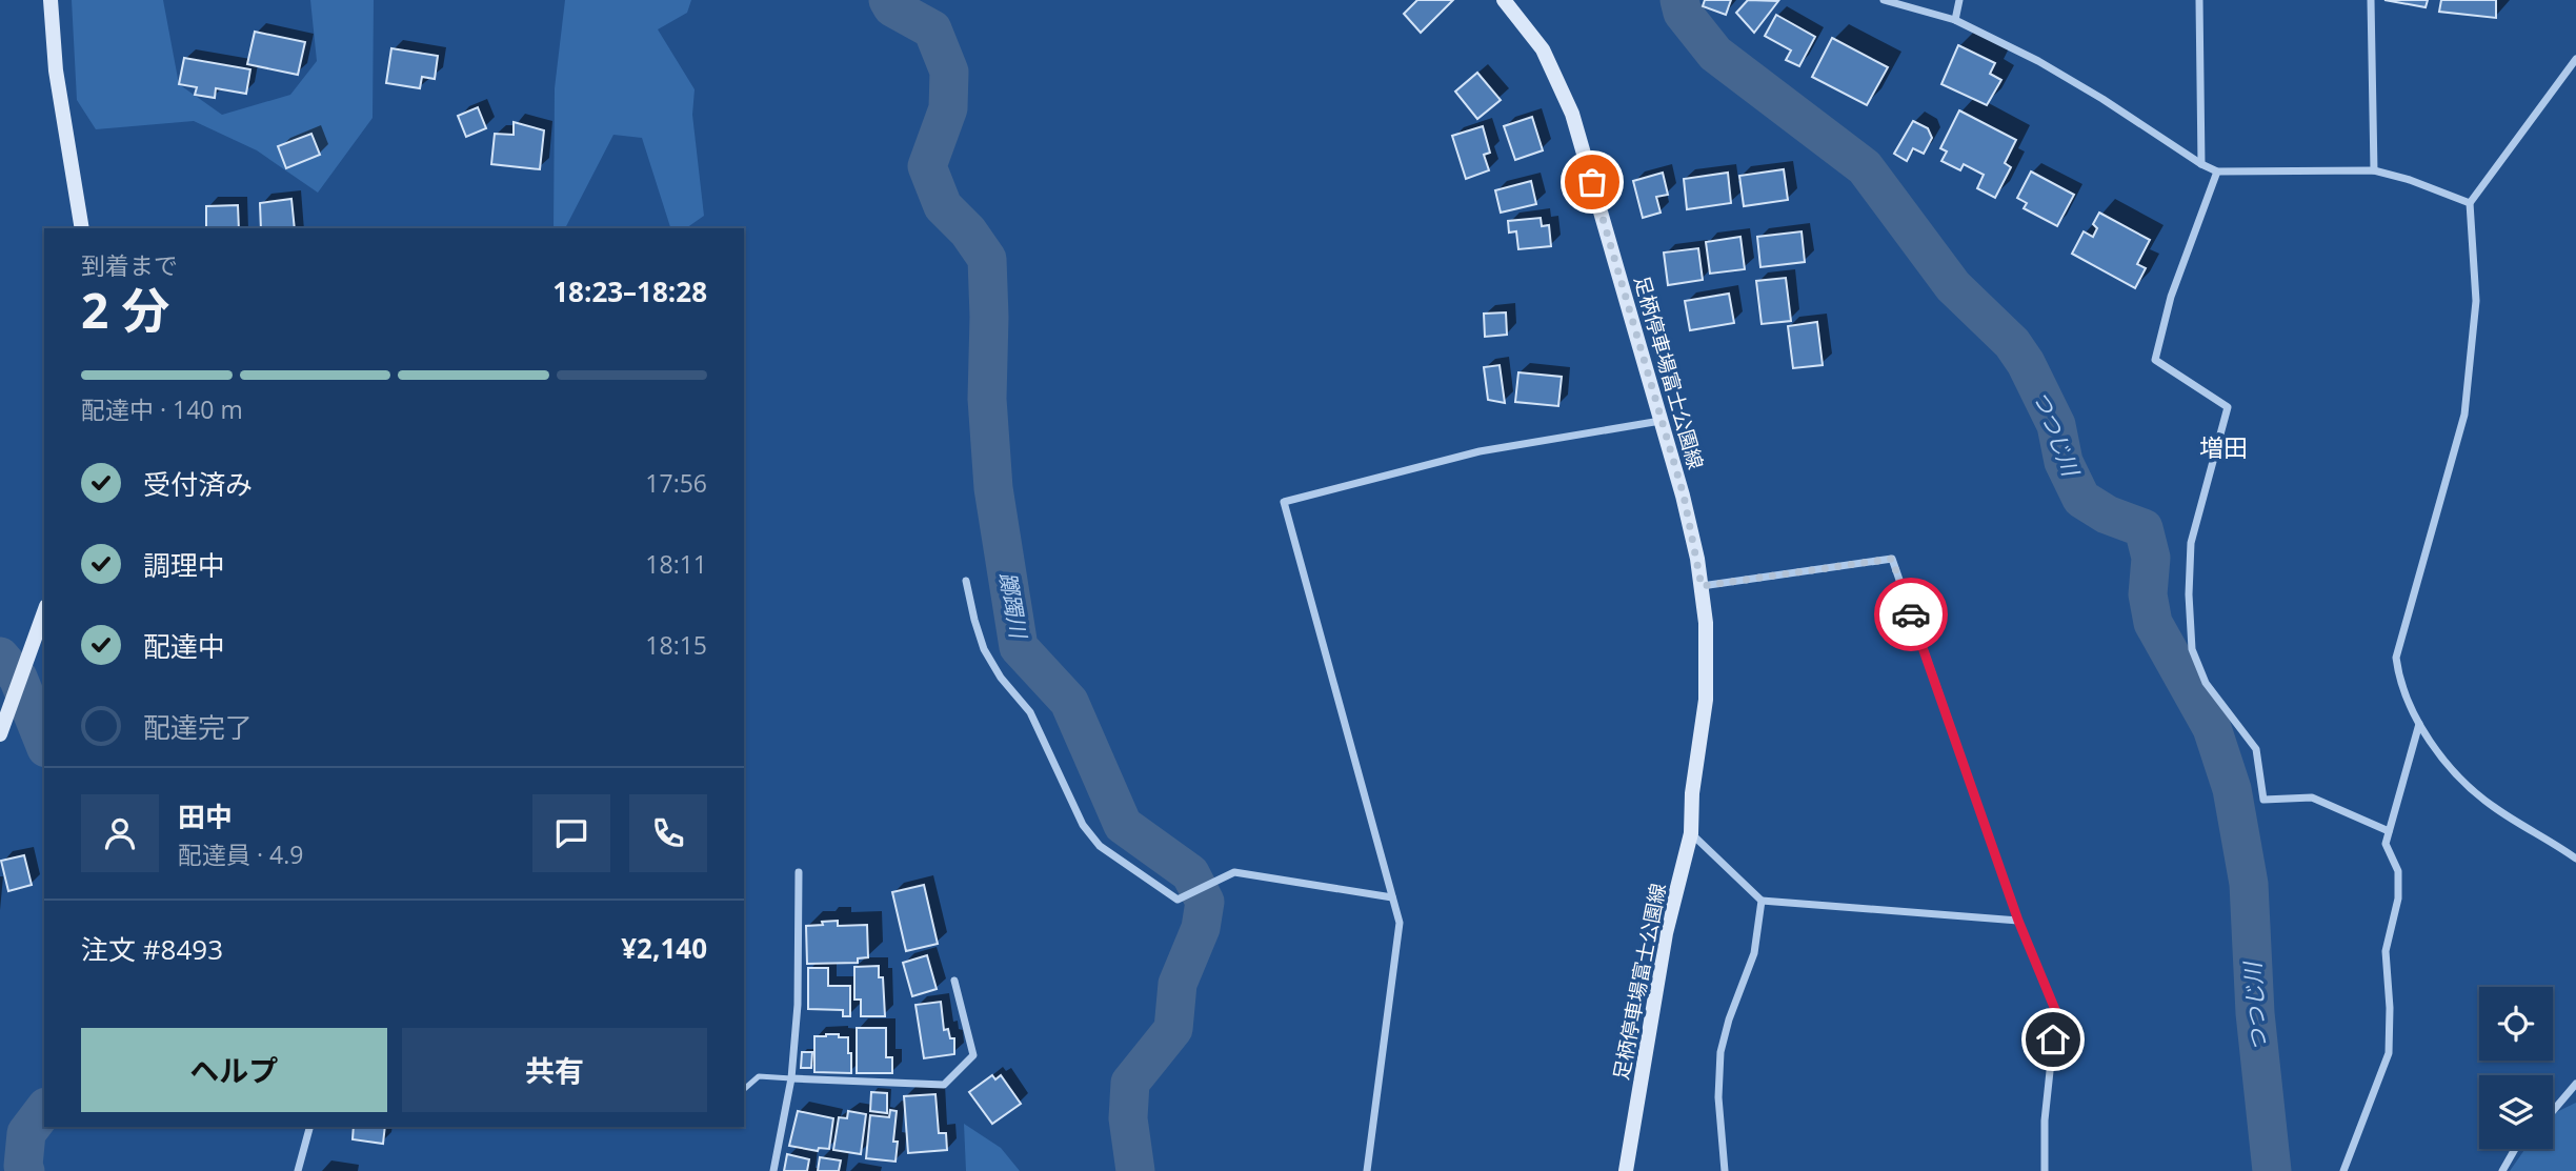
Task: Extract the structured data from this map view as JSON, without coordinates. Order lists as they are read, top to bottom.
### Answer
{
  "streets": {
    "main road": ["足柄停車場富士公園線"]
  },
  "districts": ["増田"],
  "water": ["つつじ川", "躑躅川"],
  "page": {
    "heading": ["2 分", "到着まで", "18:23–18:28"],
    "panel": [
      "田中",
      "配達員 · 4.9",
      "注文 #8493",
      "¥2,140"
    ],
    "bar": "配達中 · 140 m",
    "list": [
      ["受付済み", "17:56"],
      ["調理中", "18:11"],
      ["配達中", "18:15"],
      "配達完了"
    ],
    "buttons": ["ヘルプ", "共有"]
  }
}
